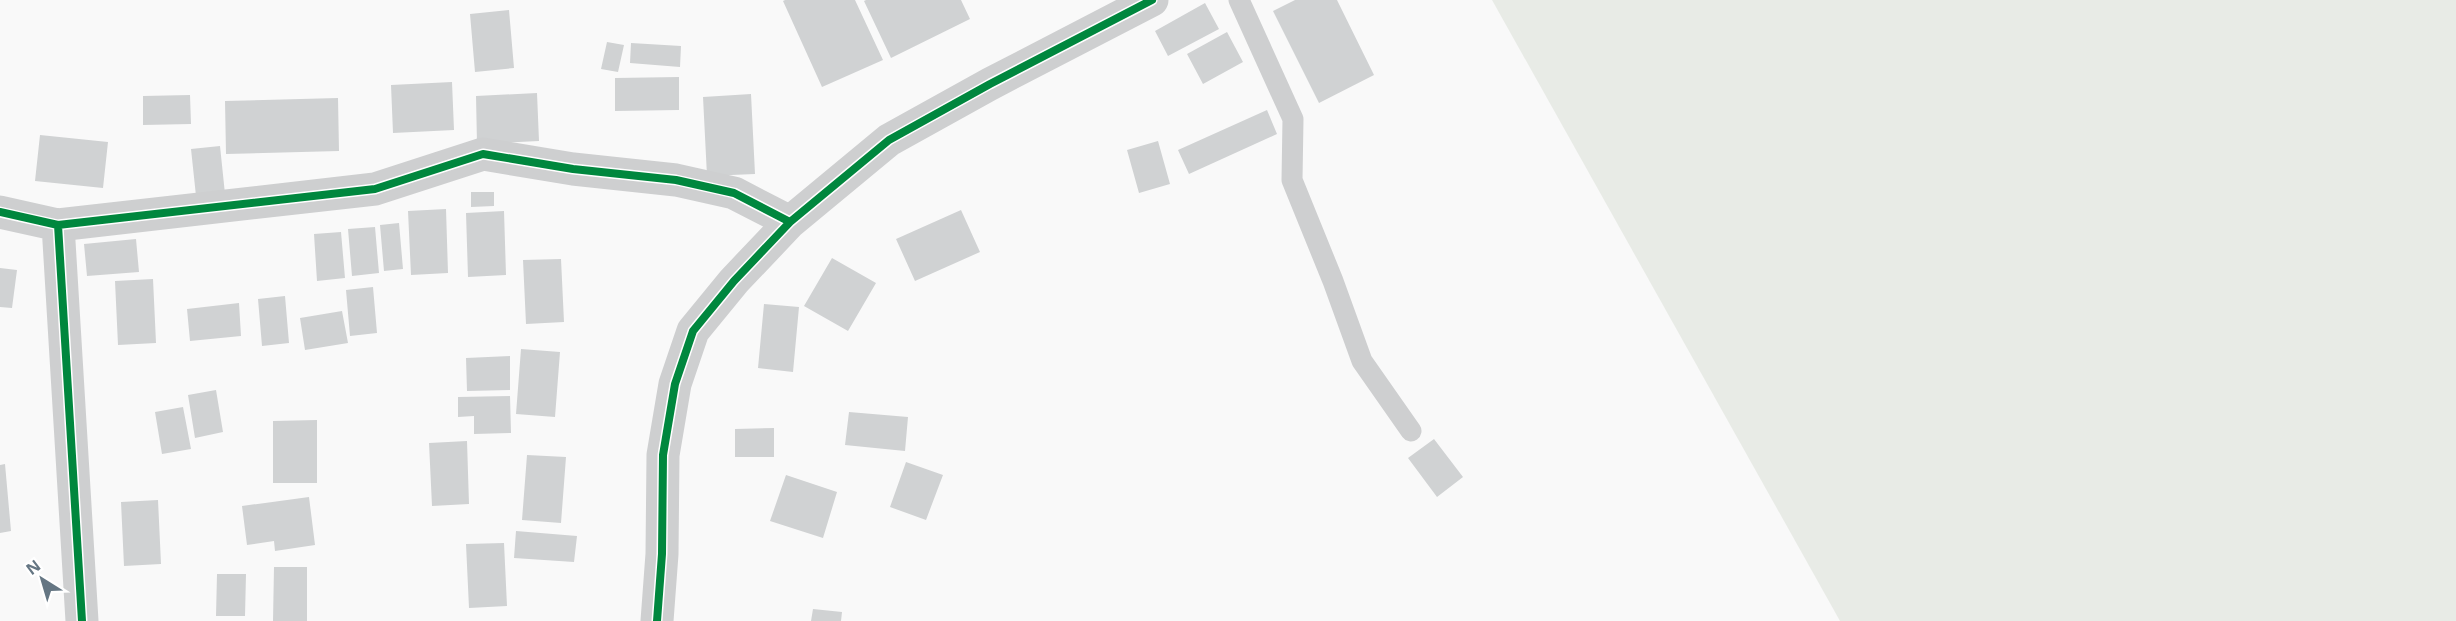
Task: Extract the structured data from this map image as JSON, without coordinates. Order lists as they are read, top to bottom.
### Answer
{
  "north": "top left"
}
